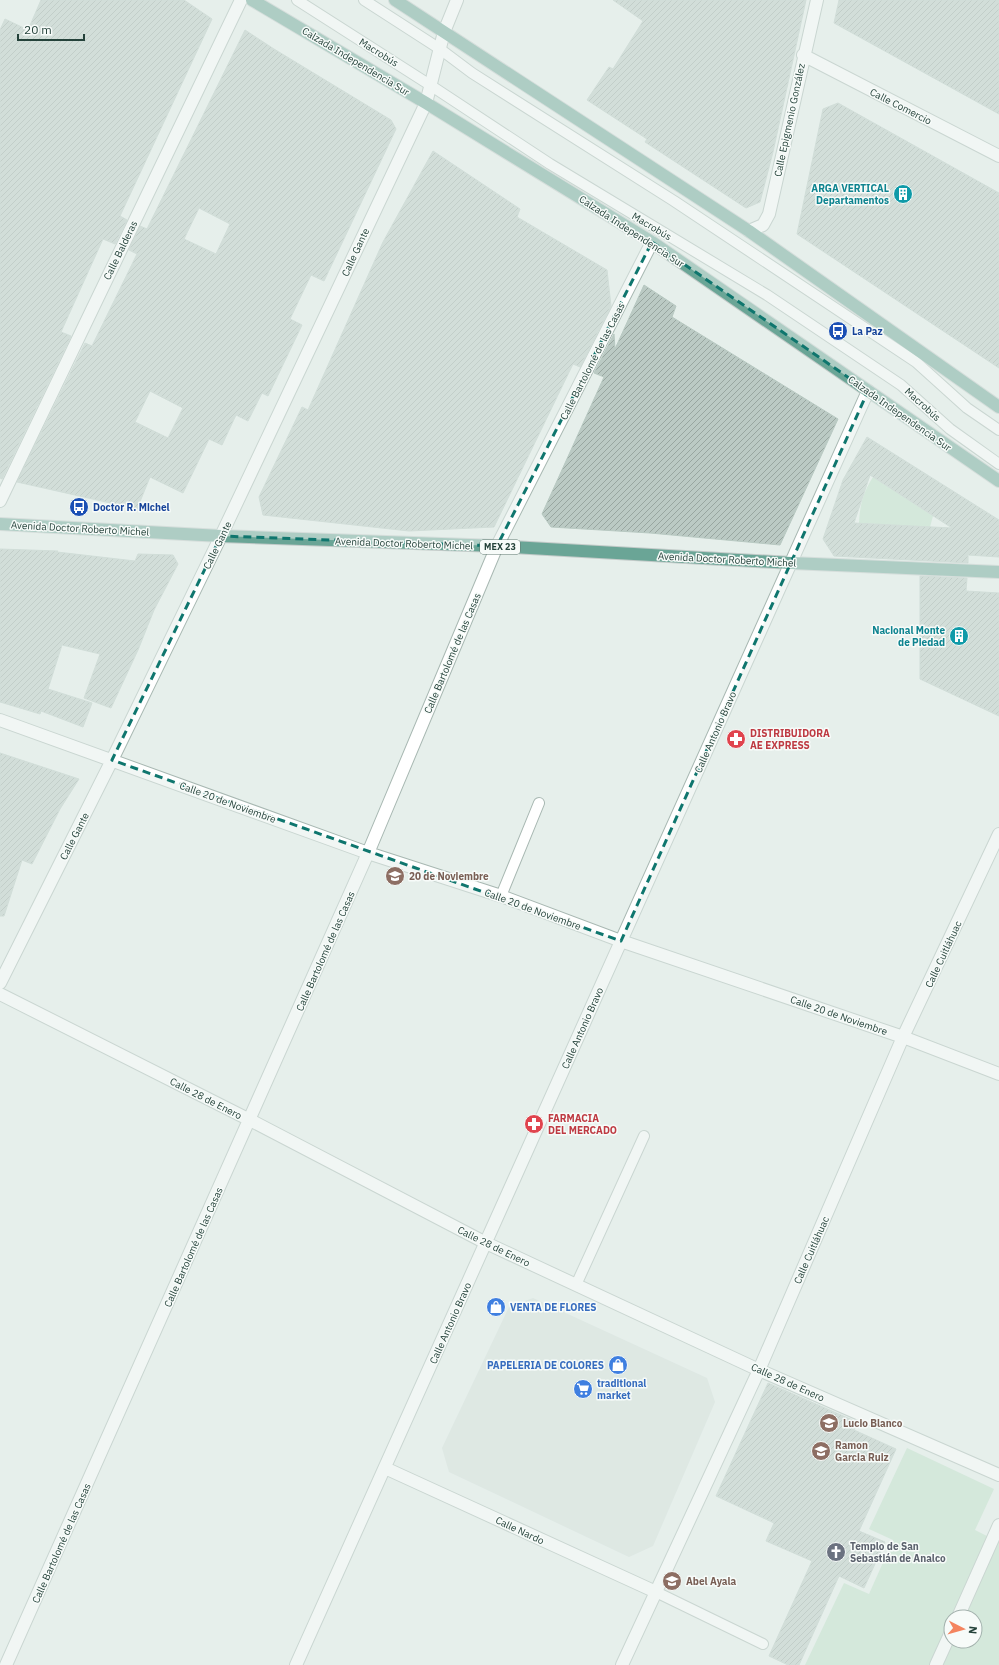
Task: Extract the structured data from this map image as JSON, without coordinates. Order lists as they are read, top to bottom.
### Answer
{
  "streets": {
    "main road": ["Calzada Independencia Sur", "Avenida Doctor Roberto Michel", "MEX 23"],
    "street": [
      "Calle Comercio",
      "Calle Epigmenio González",
      "Calle Balderas",
      "Calle Gante",
      "Calle Bartolomé de las Casas",
      "Calle Antonio Bravo",
      "Calle 20 de Noviembre",
      "Calle Cuitláhuac",
      "Calle 28 de Enero",
      "Calle Nardo"
    ],
    "lane": ["Macrobús"]
  },
  "crossings": [
    ["Macrobús", "Calle Gante"],
    ["Calzada Independencia Sur", "Calle Gante"],
    ["Calzada Independencia Sur", "Calle Bartolomé de las Casas"],
    ["Calzada Independencia Sur", "Calle Antonio Bravo"],
    ["Calle Comercio", "Calle Epigmenio González"],
    ["Calle Gante", "Avenida Doctor Roberto Michel"],
    ["Calle Gante", "Calle 20 de Noviembre"],
    ["Calle Bartolomé de las Casas", "Avenida Doctor Roberto Michel"],
    ["Calle Bartolomé de las Casas", "Calle 20 de Noviembre"],
    ["Calle Bartolomé de las Casas", "Calle 28 de Enero"],
    ["Avenida Doctor Roberto Michel", "Calle Antonio Bravo"],
    ["Calle Antonio Bravo", "Calle 20 de Noviembre"],
    ["Calle Antonio Bravo", "Calle 28 de Enero"],
    ["Calle Antonio Bravo", "Calle Nardo"],
    ["Calle 20 de Noviembre", "Calle Cuitláhuac"],
    ["Calle Cuitláhuac", "Calle 28 de Enero"],
    ["Calle Cuitláhuac", "Calle Nardo"]
  ],
  "places": {
    "building": ["ARGA VERTICAL Departamentos", "Nacional Monte de Piedad"],
    "bus stop": ["La Paz", "Doctor R. Michel"],
    "pharmacy": ["DISTRIBUIDORA AE EXPRESS", "FARMACIA DEL MERCADO"],
    "school or university": [
      "20 de Noviembre",
      "Lucio Blanco",
      "Ramon Garcia Ruiz",
      "Abel Ayala"
    ],
    "shop": ["VENTA DE FLORES", "PAPELERIA DE COLORES"],
    "supermarket": ["traditional market"],
    "church": ["Templo de San Sebastián de Analco"]
  },
  "scale_bar": "20 m",
  "north": "right"
}
